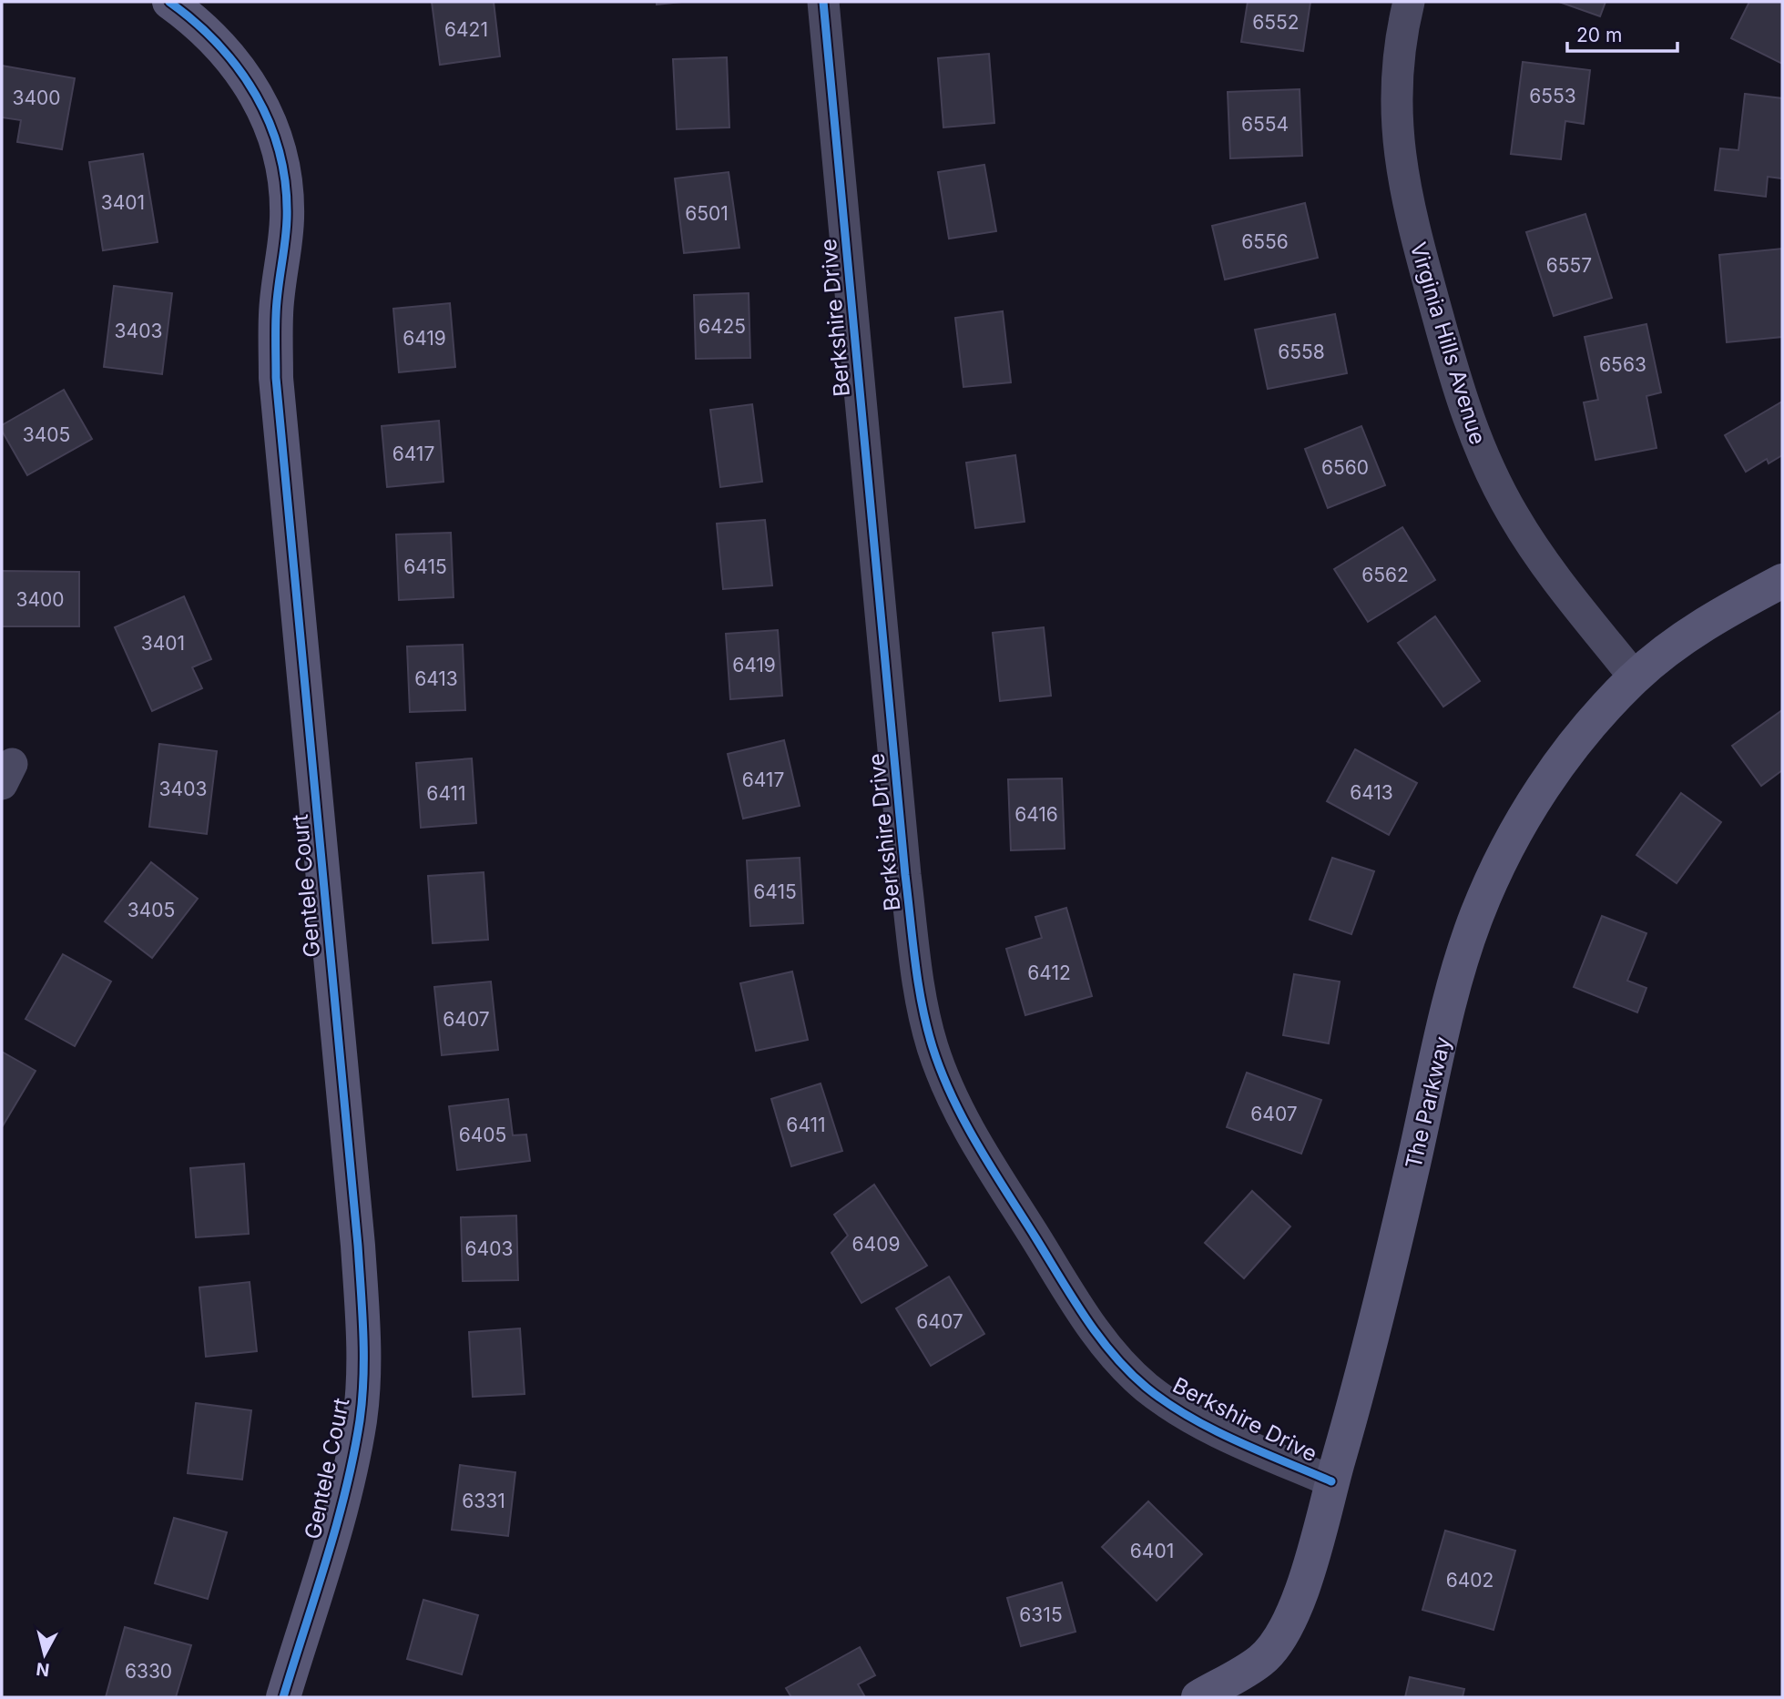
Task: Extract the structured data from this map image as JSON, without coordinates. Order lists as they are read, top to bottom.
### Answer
{
  "streets": {
    "street": [
      "Berkshire Drive",
      "Virginia Hills Avenue",
      "Gentele Court",
      "The Parkway"
    ]
  },
  "crossings": [
    ["Berkshire Drive", "The Parkway"],
    ["Virginia Hills Avenue", "The Parkway"]
  ],
  "house_numbers": [
    "6552",
    "6421",
    "6553",
    "3400",
    "6554",
    "3401",
    "6501",
    "6556",
    "6557",
    "6425",
    "3403",
    "6419",
    "6558",
    "6563",
    "3405",
    "6417",
    "6560",
    "6415",
    "6562",
    "3400",
    "3401",
    "6419",
    "6413",
    "6417",
    "3403",
    "6413",
    "6411",
    "6416",
    "6415",
    "3405",
    "6412",
    "6407",
    "6407",
    "6411",
    "6405",
    "6409",
    "6403",
    "6407",
    "6331",
    "6401",
    "6402",
    "6315",
    "6330"
  ],
  "scale_bar": "20 m",
  "north": "bottom"
}
